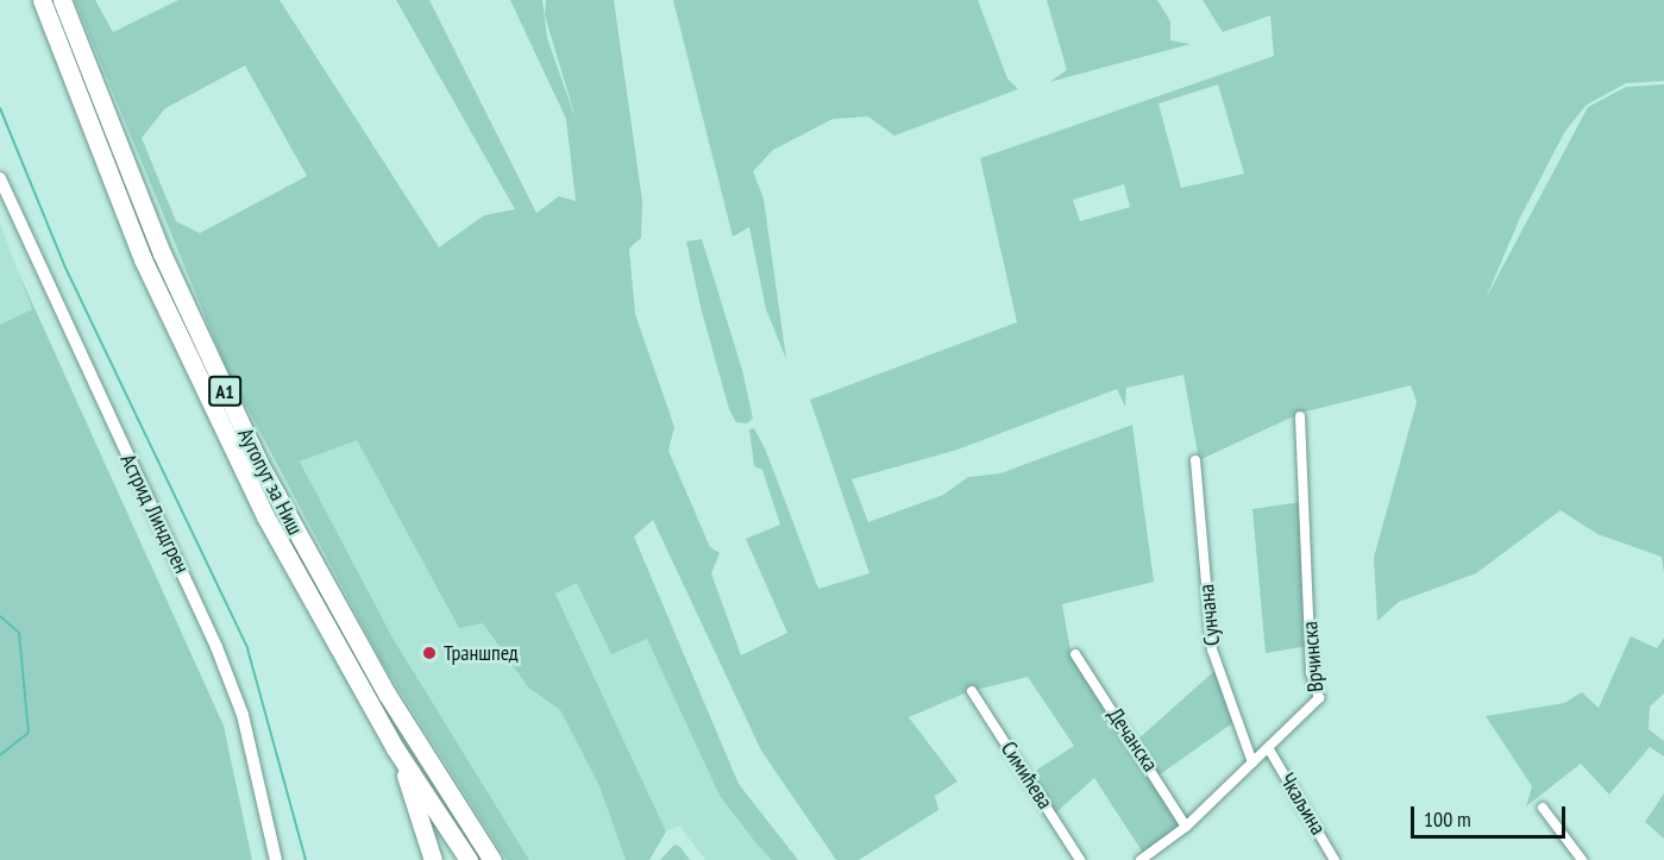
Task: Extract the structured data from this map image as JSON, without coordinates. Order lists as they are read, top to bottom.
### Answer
{
  "streets": {
    "highway": ["A1", "Аутопут за Ниш"],
    "street": [
      "Астрид Линдгрен",
      "Сунчана",
      "Врчинска",
      "Дечанска",
      "Симићева",
      "Чкаљина"
    ]
  },
  "crossings": [
    ["Сунчана", "Врчинска"],
    ["Врчинска", "Дечанска"],
    ["Врчинска", "Чкаљина"]
  ],
  "places": ["Траншпед"],
  "scale_bar": "100 m"
}
